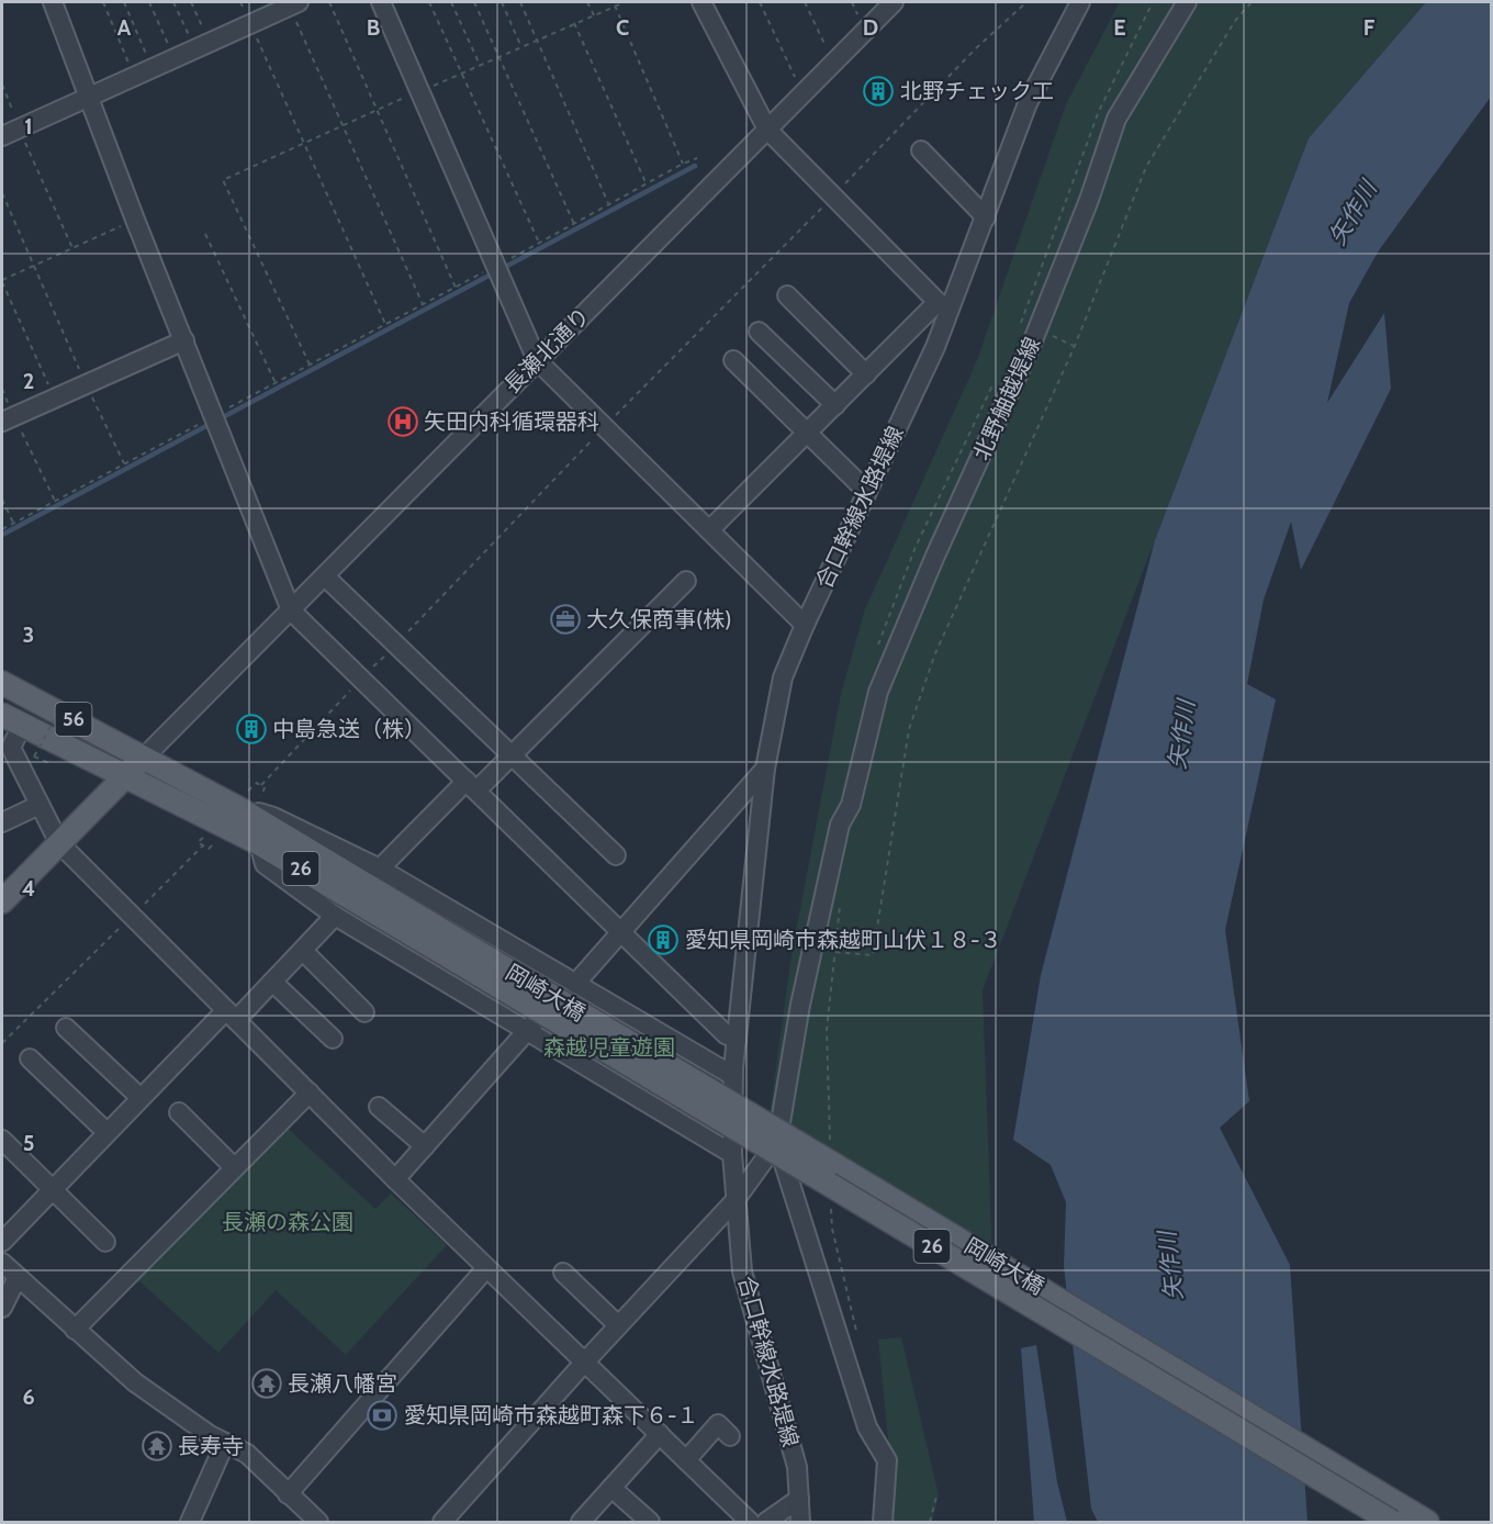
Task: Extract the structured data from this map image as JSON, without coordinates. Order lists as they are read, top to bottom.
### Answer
{
  "streets": {
    "main road": ["56", "26", "岡崎大橋"],
    "street": ["長瀬北通り", "北野舳越堤線", "合口幹線水路堤線"]
  },
  "crossings": [
    ["長瀬北通り", "56"],
    ["長瀬北通り", "26"],
    ["56", "26"],
    ["26", "岡崎大橋"]
  ],
  "water": ["矢作川"],
  "parks": ["森越児童遊園", "長瀬の森公園"],
  "places": {
    "building": ["北野チェック工", "中島急送（株）", "愛知県岡崎市森越町山伏１８‐３"],
    "hospital": ["矢田内科循環器科"],
    "office": ["大久保商事(株)"],
    "temple": ["長瀬八幡宮", "長寿寺"],
    "bank": ["愛知県岡崎市森越町森下６‐１"]
  },
  "grid": {
    "columns": [
      "A",
      "B",
      "C",
      "D",
      "E",
      "F"
    ],
    "rows": [
      "1",
      "2",
      "3",
      "4",
      "5",
      "6"
    ]
  }
}
